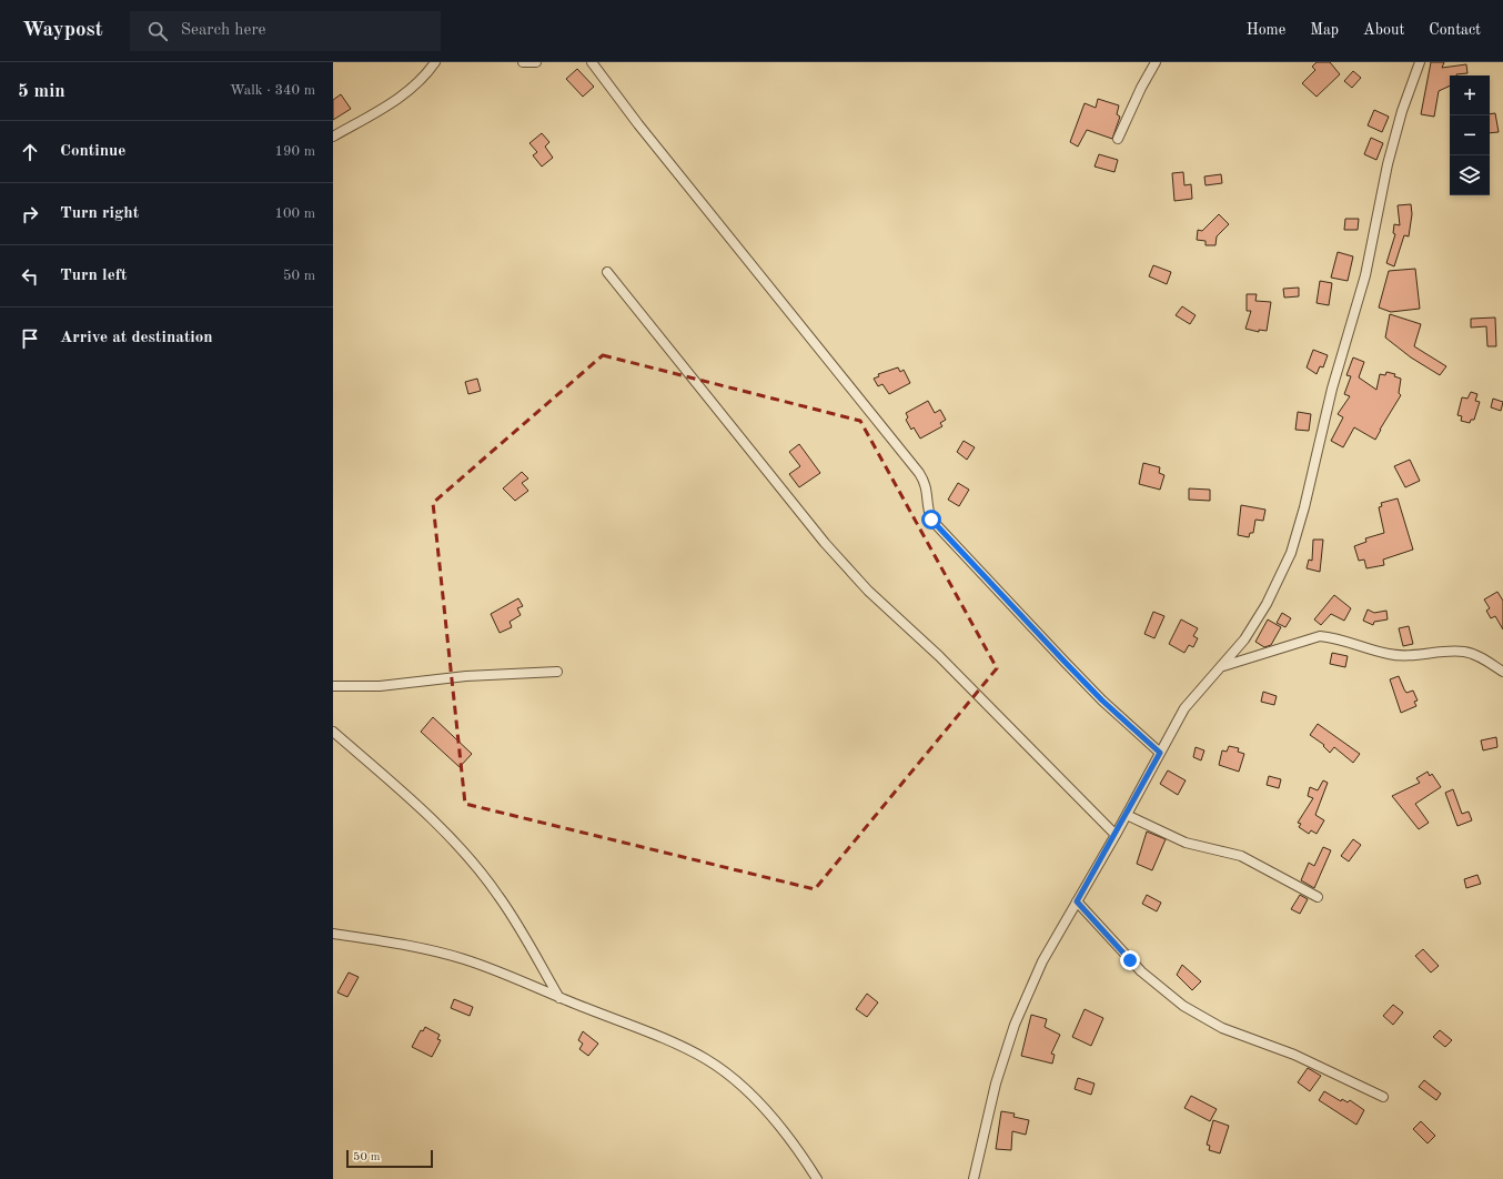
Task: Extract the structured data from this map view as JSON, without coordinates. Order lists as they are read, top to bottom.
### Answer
{
  "scale_bar": "50 m",
  "page": {
    "header": "Waypost",
    "search": "Search here",
    "nav": [
      "Home",
      "Map",
      "About",
      "Contact"
    ],
    "heading": ["5 min", "Walk · 340 m"],
    "map_buttons": ["+", "−"],
    "list": [
      ["Continue", "190 m"],
      ["Turn right", "100 m"],
      ["Turn left", "50 m"],
      "Arrive at destination"
    ],
    "scale": "50 m"
  }
}
